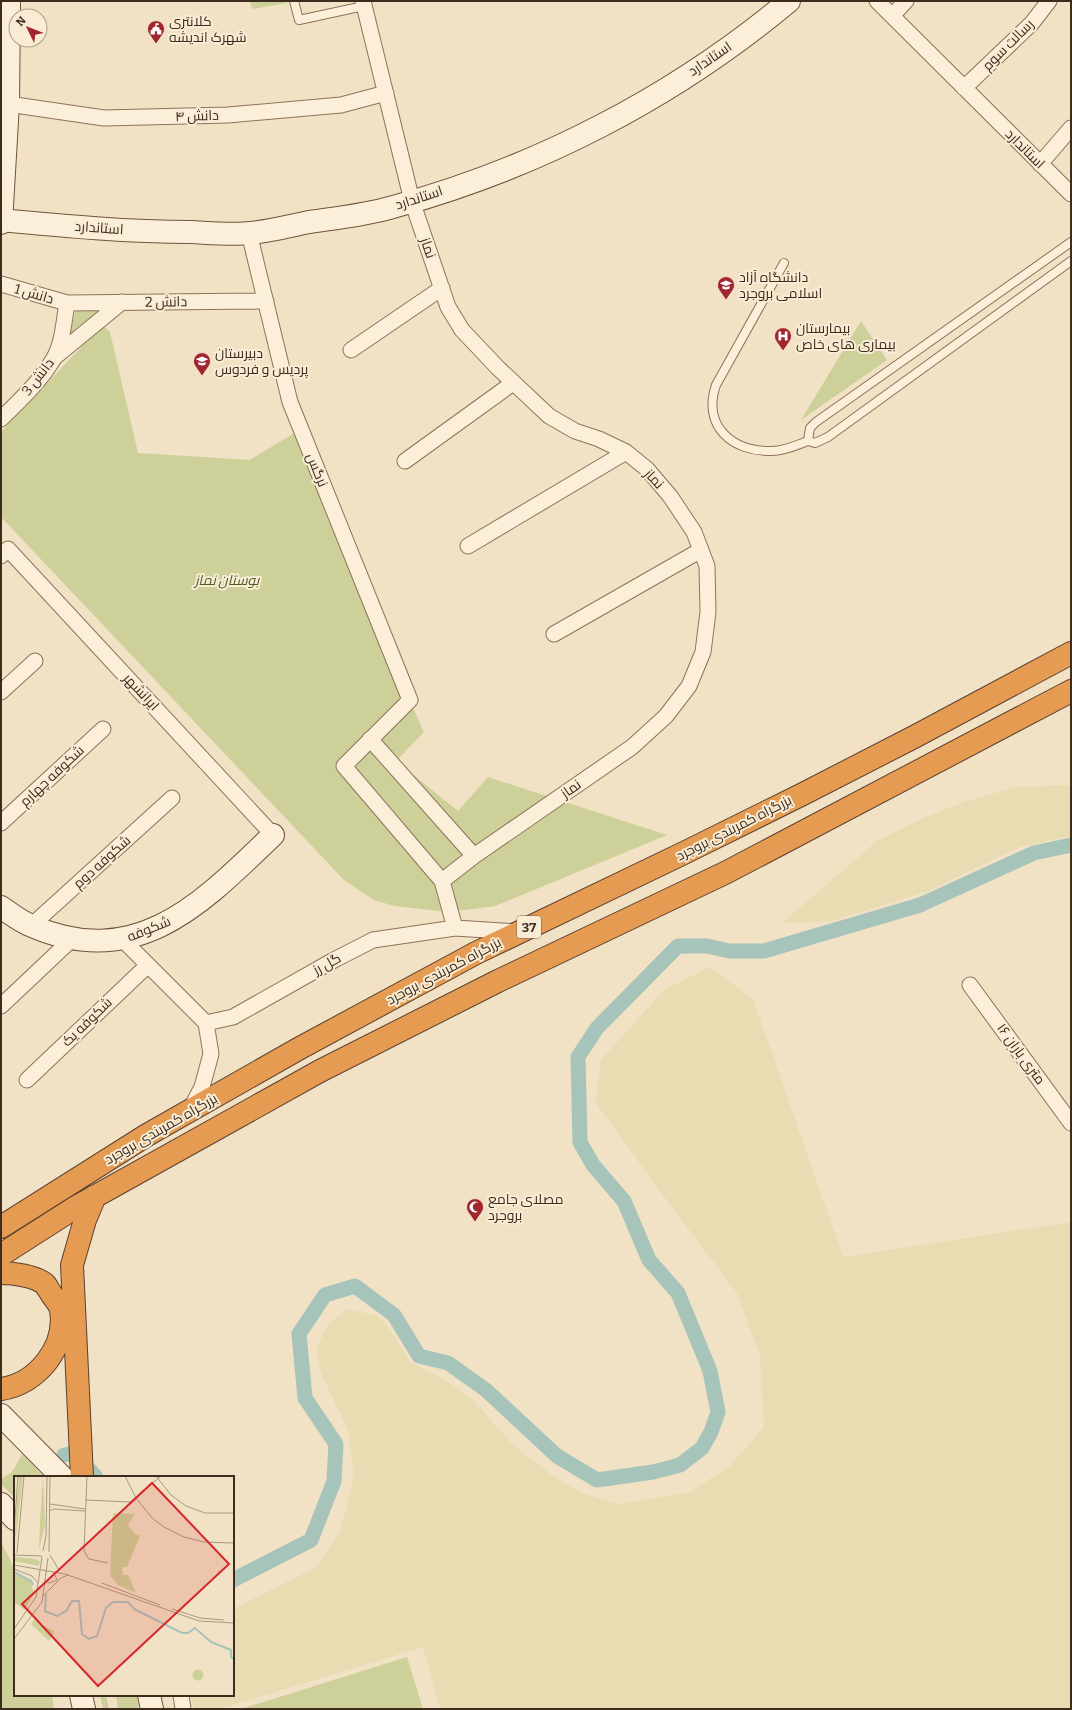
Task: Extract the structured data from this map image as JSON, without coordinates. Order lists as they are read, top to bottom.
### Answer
{
  "streets": {
    "highway": ["بزرگراه کمربندی بروجرد", "37"],
    "street": [
      "رسالت سوم",
      "استاندارد",
      "دانش ۴",
      "نماز",
      "دانش 1",
      "دانش 2",
      "دانش 3",
      "نرگس",
      "ایرانشهر",
      "شکوفه چهارم",
      "شکوفه دوم",
      "شکوفه",
      "گل رز",
      "شکوفه یک",
      "۱۶ متری باران"
    ]
  },
  "crossings": [
    ["رسالت سوم", "استاندارد"],
    ["استاندارد", "نماز"],
    ["استاندارد", "نرگس"],
    ["دانش ۴", "نماز"],
    ["دانش 1", "دانش 2"],
    ["دانش 1", "دانش 3"],
    ["دانش 2", "دانش 3"],
    ["دانش 2", "نرگس"],
    ["ایرانشهر", "شکوفه"],
    ["بزرگراه کمربندی بروجرد", "گل رز"],
    ["شکوفه دوم", "شکوفه"]
  ],
  "parks": ["بوستان نماز"],
  "places": {
    "public building": ["کلانتری شهرک اندیشه"],
    "school or university": ["دانشگاه آزاد اسلامی بروجرد", "دبیرستان پردیس و فردوس"],
    "hospital": ["بیمارستان بیماری های خاص"],
    "mosque": ["مصلای جامع بروجرد"]
  },
  "north": "top left"
}
